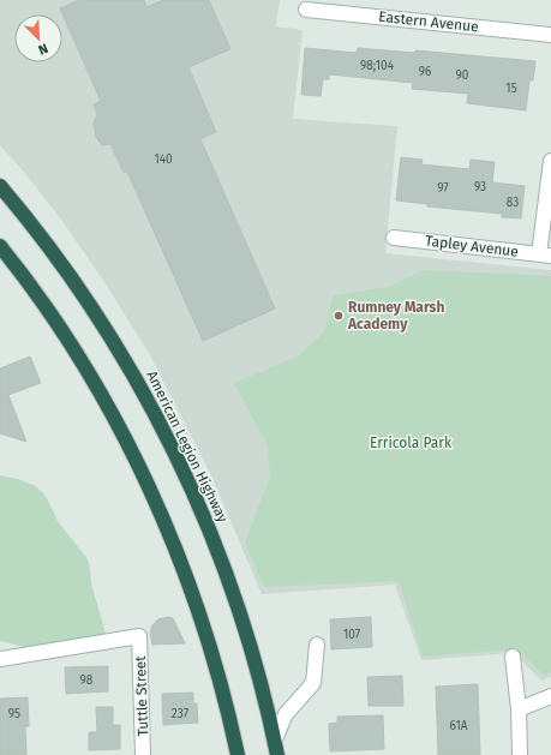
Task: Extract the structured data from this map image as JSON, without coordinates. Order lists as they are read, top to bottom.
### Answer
{
  "streets": {
    "highway": ["American Legion Highway"],
    "street": ["Eastern Avenue", "Tapley Avenue", "Tuttle Street"]
  },
  "parks": ["Erricola Park"],
  "places": ["Rumney Marsh Academy"],
  "house_numbers": [
    "98;104",
    "96",
    "90",
    "15",
    "140",
    "93",
    "97",
    "83",
    "107",
    "98",
    "95",
    "237",
    "61A"
  ],
  "north": "bottom right"
}
